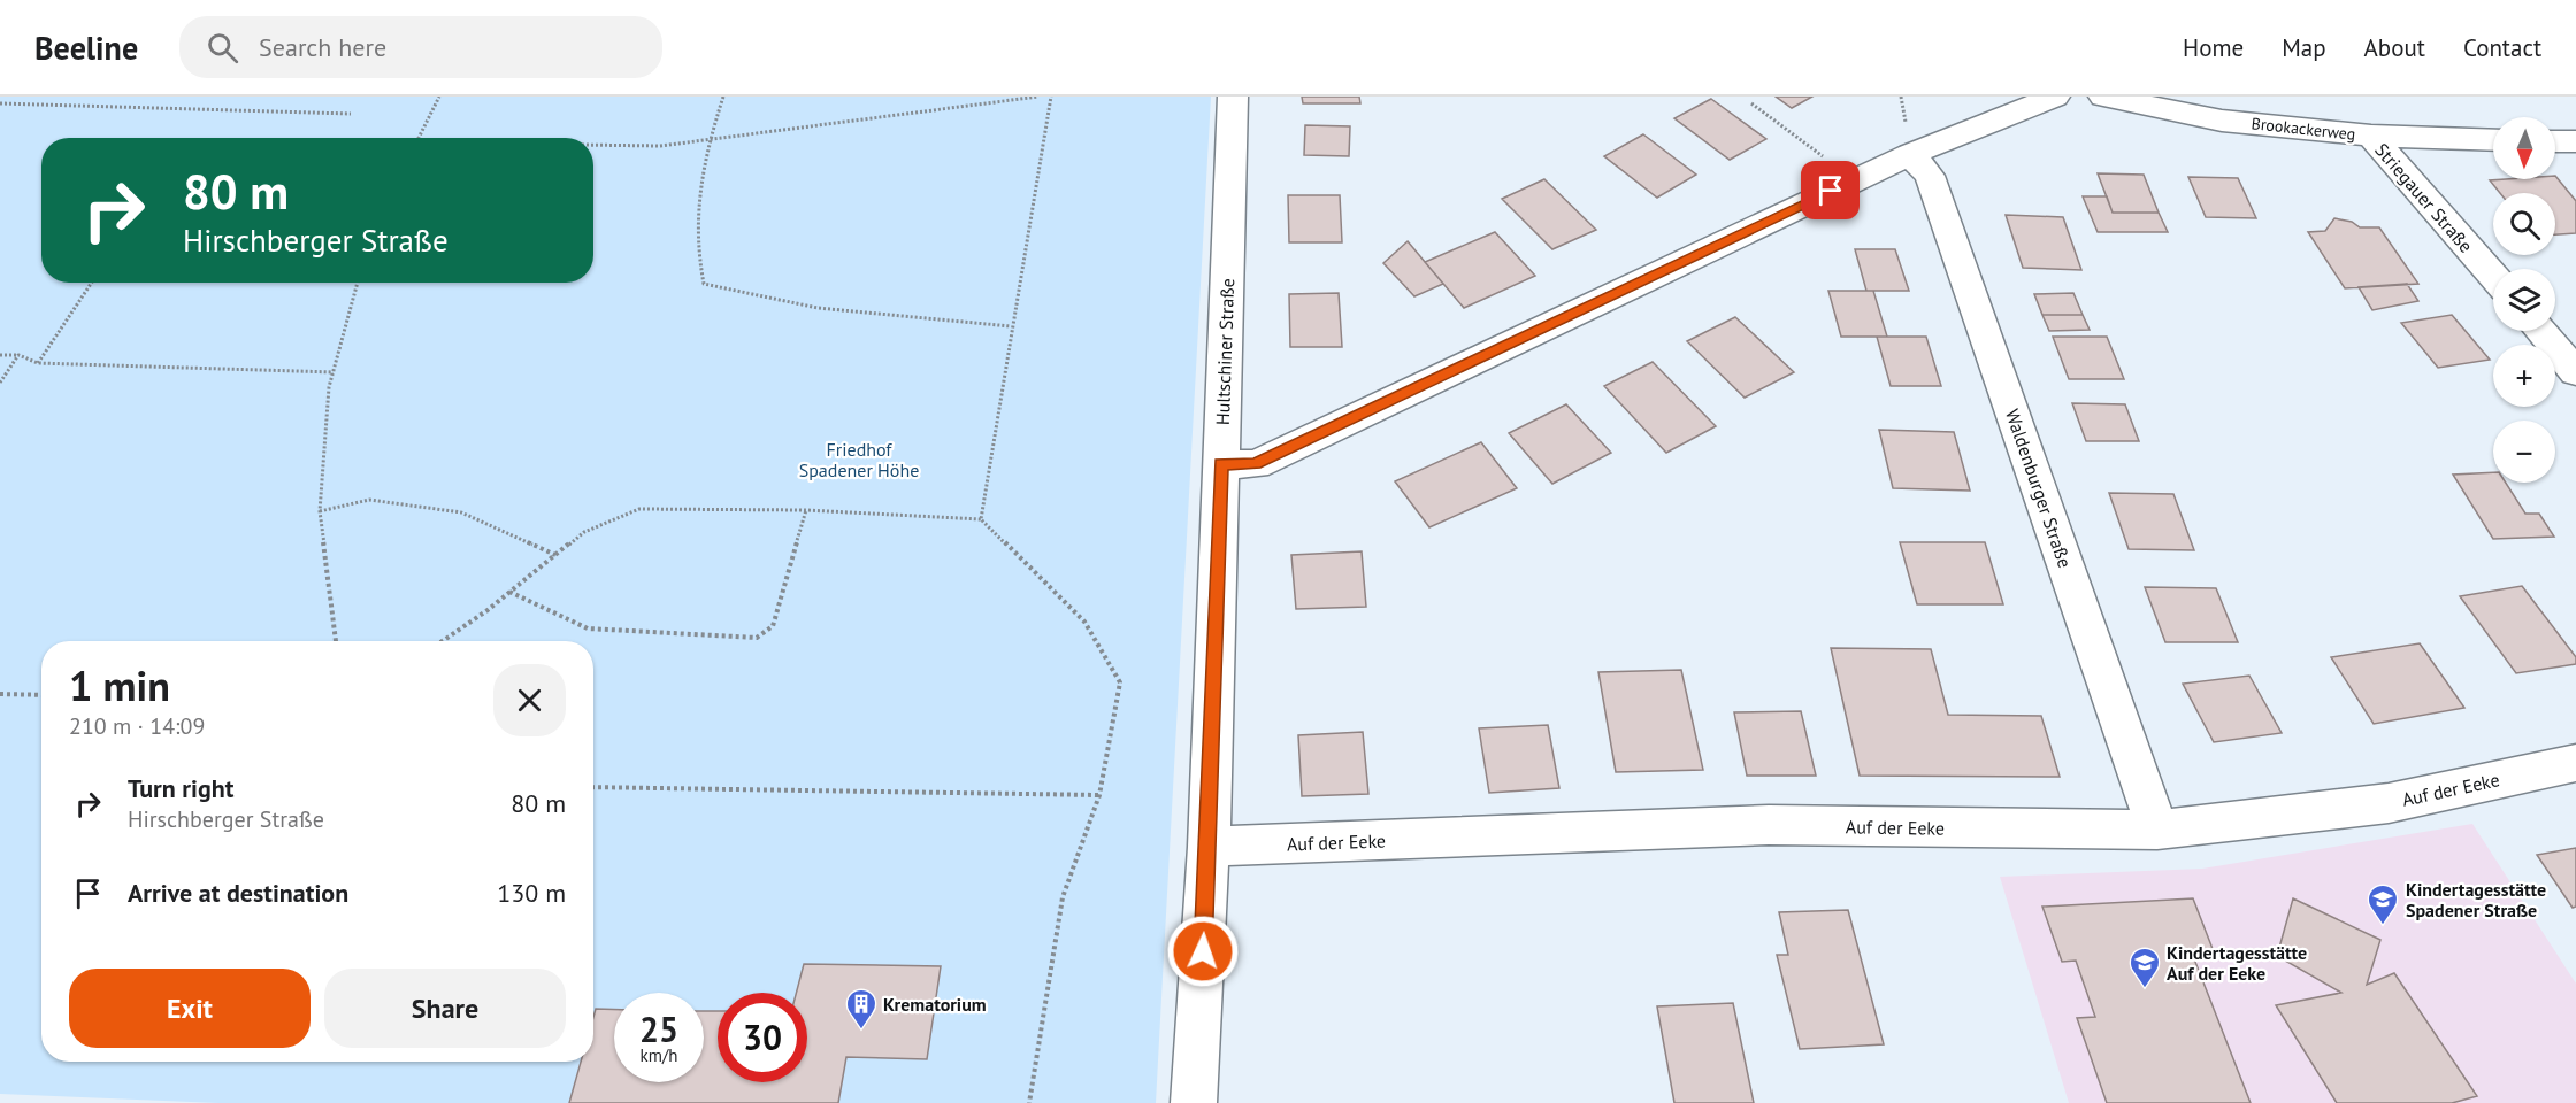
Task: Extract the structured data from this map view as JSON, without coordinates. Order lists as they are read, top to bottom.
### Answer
{
  "streets": {
    "street": [
      "Brookackerweg",
      "Striegauer Straße",
      "Hultschiner Straße",
      "Waldenburger Straße",
      "Auf der Eeke"
    ]
  },
  "crossings": [
    ["Brookackerweg", "Striegauer Straße"],
    ["Hultschiner Straße", "Auf der Eeke"],
    ["Waldenburger Straße", "Auf der Eeke"]
  ],
  "parks": ["Friedhof Spadener Höhe"],
  "places": {
    "school or university": ["Kindertagesstätte Spadener Straße", "Kindertagesstätte Auf der Eeke"],
    "building": ["Krematorium"]
  },
  "north": "bottom",
  "page": {
    "header": "Beeline",
    "search": "Search here",
    "nav": [
      "Home",
      "Map",
      "About",
      "Contact"
    ],
    "map_buttons": ["+", "−"],
    "turn": ["80 m", "Hirschberger Straße"],
    "heading": ["1 min", "210 m · 14:09"],
    "list": [
      {
        "name": "Turn right",
        "note": "Hirschberger Straße",
        "value": "80 m"
      },
      {
        "name": "Arrive at destination",
        "value": "130 m"
      }
    ],
    "buttons": ["Exit", "Share"],
    "speed": "25 km/h",
    "limit": "30"
  }
}
